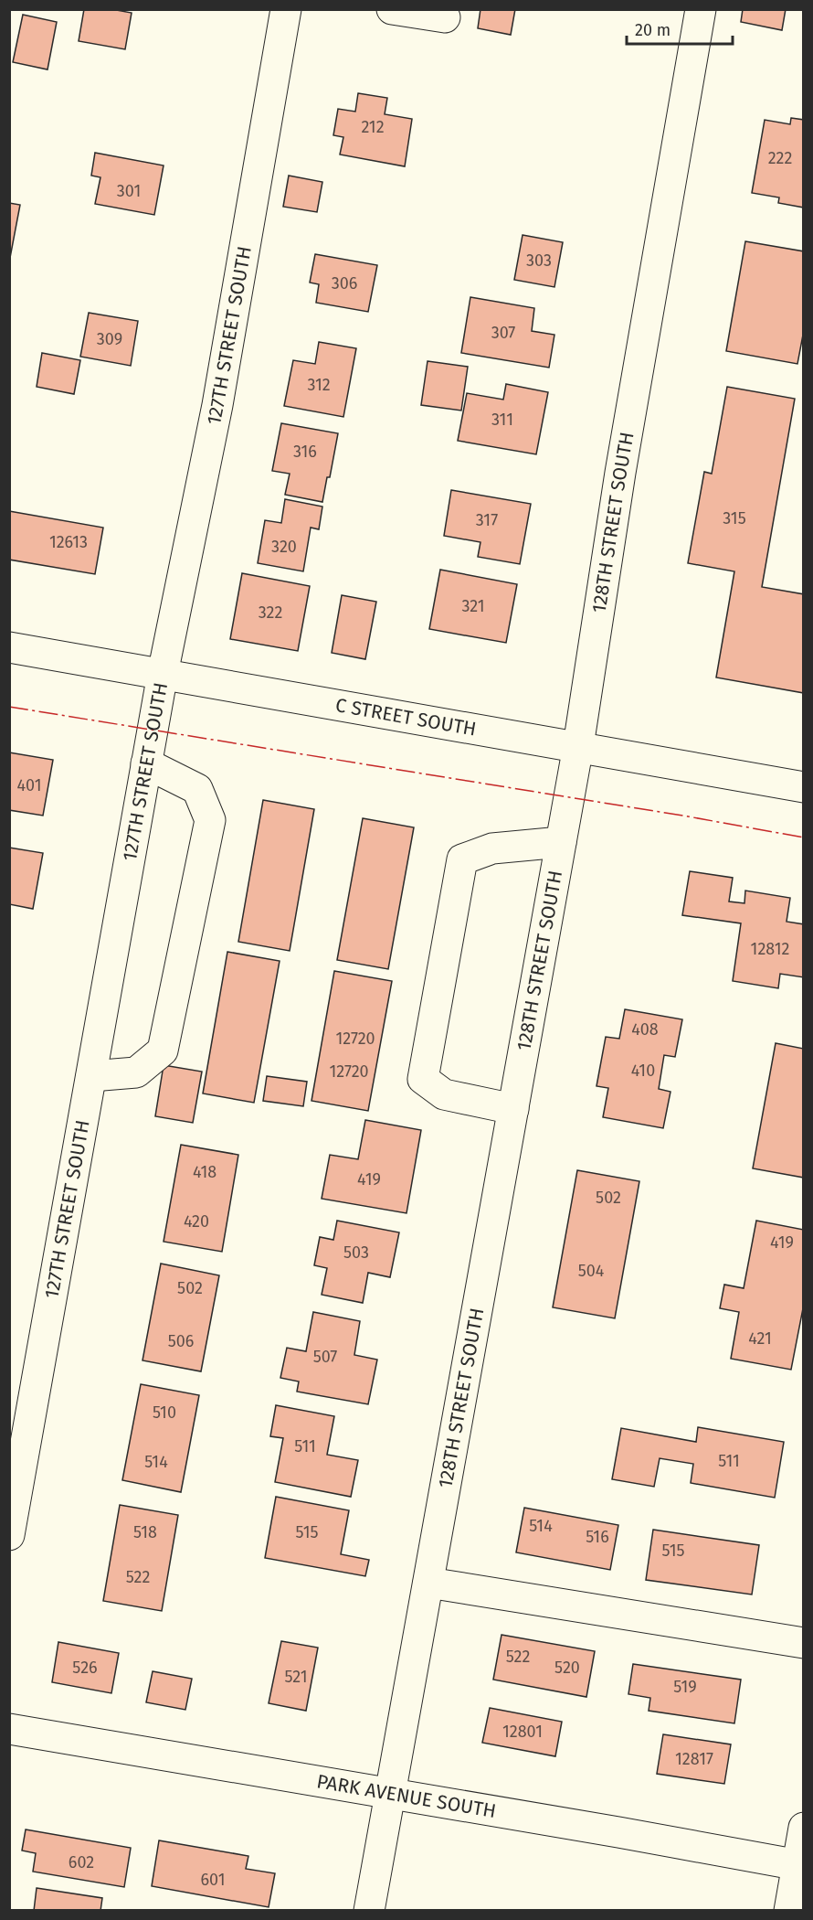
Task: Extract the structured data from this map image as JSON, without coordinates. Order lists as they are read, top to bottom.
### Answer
{
  "streets": {
    "street": [
      "127TH STREET SOUTH",
      "128TH STREET SOUTH",
      "C STREET SOUTH",
      "PARK AVENUE SOUTH"
    ]
  },
  "crossings": [
    ["127TH STREET SOUTH", "C STREET SOUTH"],
    ["128TH STREET SOUTH", "C STREET SOUTH"],
    ["128TH STREET SOUTH", "PARK AVENUE SOUTH"]
  ],
  "house_numbers": [
    "212",
    "222",
    "301",
    "303",
    "306",
    "307",
    "309",
    "312",
    "311",
    "316",
    "315",
    "317",
    "12613",
    "320",
    "321",
    "322",
    "401",
    "12812",
    "408",
    "12720",
    "410",
    "12720",
    "418",
    "419",
    "502",
    "420",
    "419",
    "503",
    "504",
    "502",
    "421",
    "506",
    "507",
    "510",
    "511",
    "511",
    "514",
    "514",
    "518",
    "515",
    "516",
    "515",
    "522",
    "522",
    "526",
    "520",
    "521",
    "519",
    "12801",
    "12817",
    "602",
    "601"
  ],
  "scale_bar": "20 m"
}
